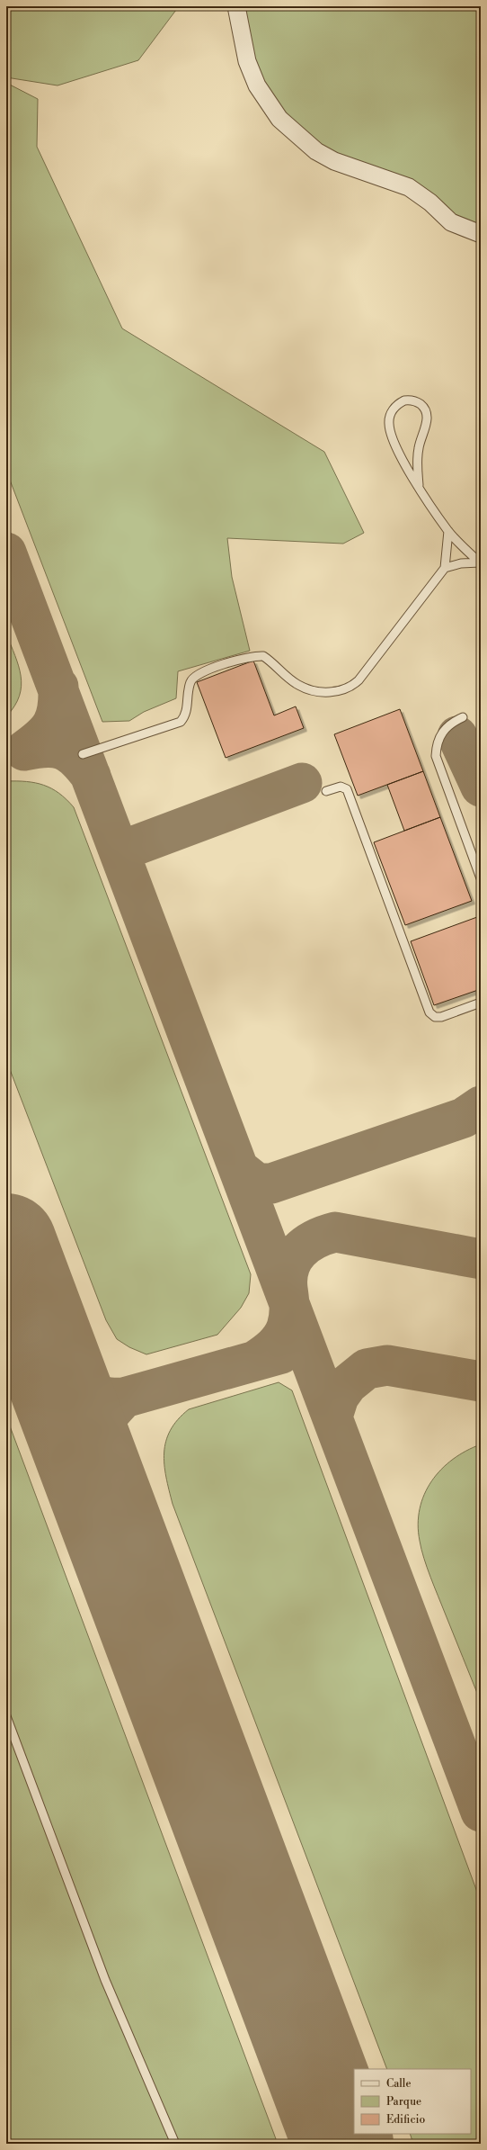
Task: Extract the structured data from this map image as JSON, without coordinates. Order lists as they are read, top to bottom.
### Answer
{
  "legend": ["Calle", "Parque", "Edificio"]
}
